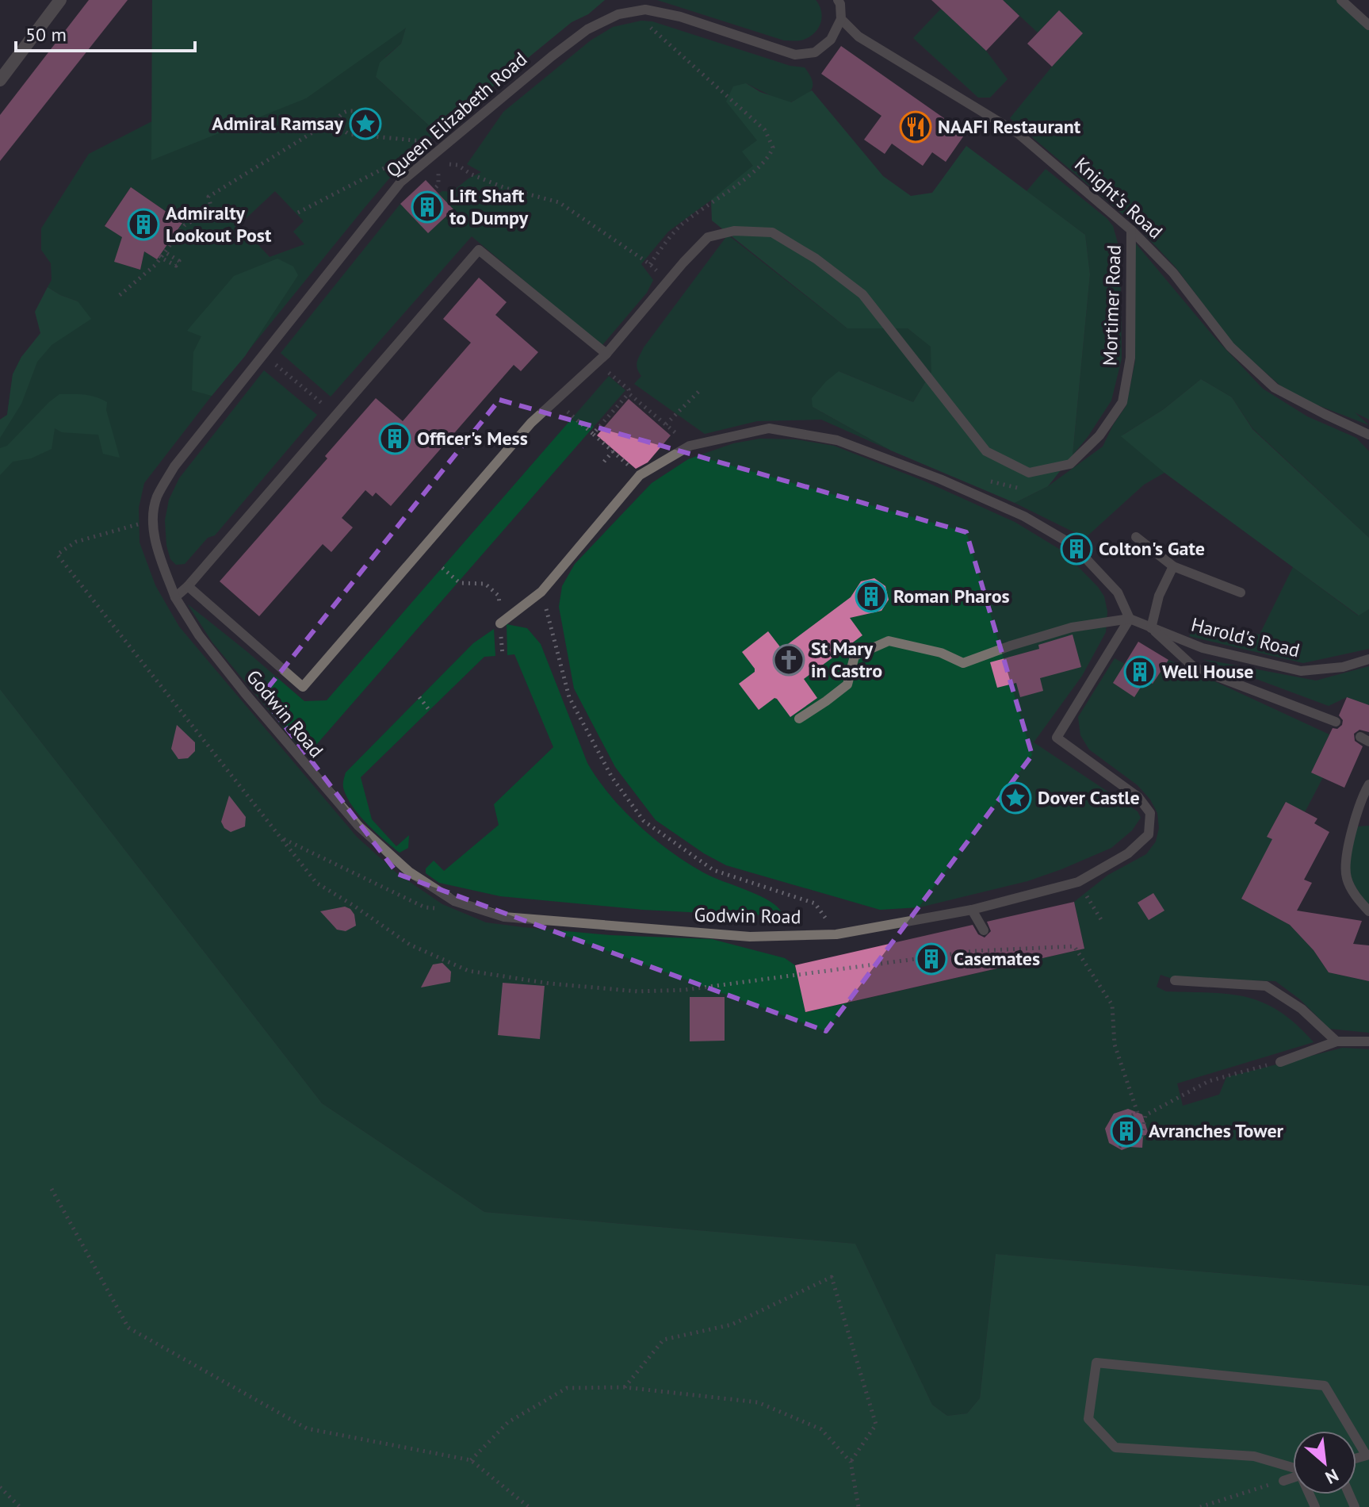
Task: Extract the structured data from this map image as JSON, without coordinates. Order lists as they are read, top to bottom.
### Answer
{
  "streets": {
    "lane": [
      "Queen Elizabeth Road",
      "Knight's Road",
      "Mortimer Road",
      "Harold's Road",
      "Godwin Road"
    ]
  },
  "crossings": [
    ["Queen Elizabeth Road", "Knight's Road"],
    ["Queen Elizabeth Road", "Godwin Road"],
    ["Knight's Road", "Mortimer Road"]
  ],
  "places": {
    "place": ["Admiral Ramsay", "Dover Castle"],
    "restaurant": ["NAAFI Restaurant"],
    "building": [
      "Lift Shaft to Dumpy",
      "Admiralty Lookout Post",
      "Officer's Mess",
      "Colton's Gate",
      "Roman Pharos",
      "Well House",
      "Casemates",
      "Avranches Tower"
    ],
    "church": ["St Mary in Castro"]
  },
  "scale_bar": "50 m",
  "north": "bottom right"
}
